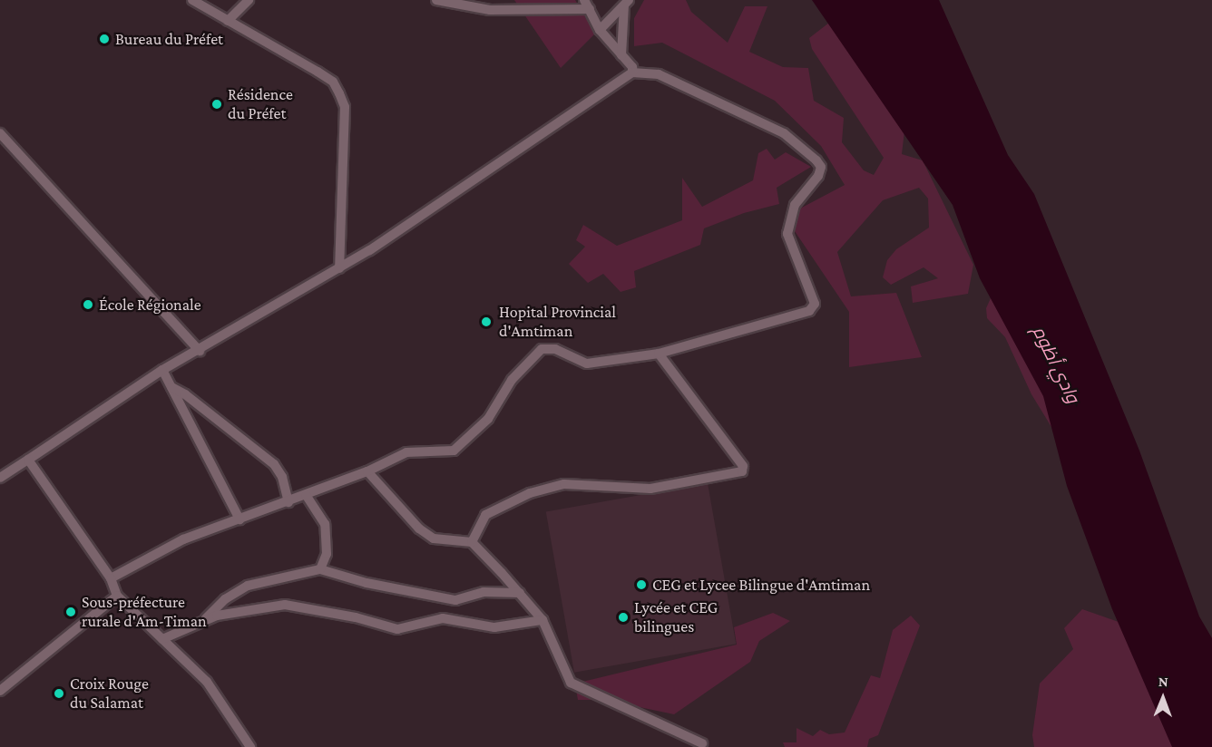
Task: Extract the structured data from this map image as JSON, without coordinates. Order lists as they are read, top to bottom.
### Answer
{
  "water": ["وادي أظوم"],
  "places": [
    "Bureau du Préfet",
    "Résidence du Préfet",
    "École Régionale",
    "Hopital Provincial d'Amtiman",
    "CEG et Lycee Bilingue d'Amtiman",
    "Sous-préfecture rurale d'Am-Timan",
    "Lycée et CEG bilingues",
    "Croix Rouge du Salamat"
  ],
  "north": "top"
}
